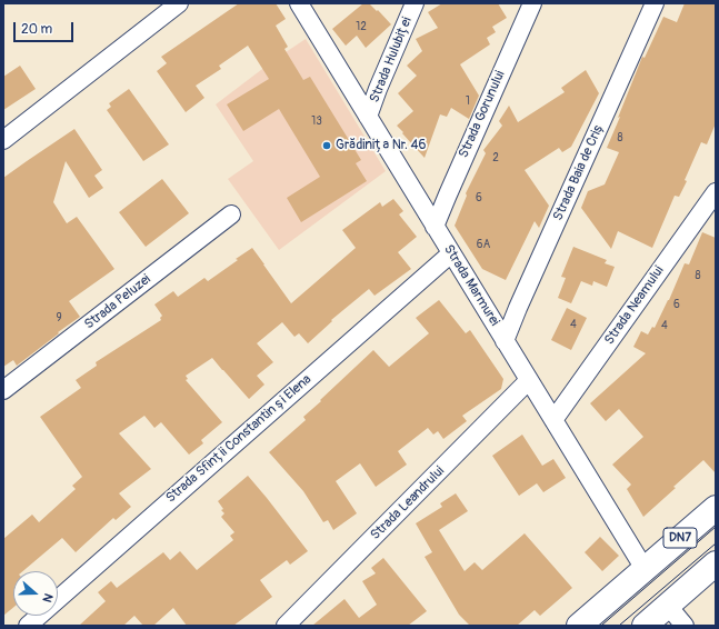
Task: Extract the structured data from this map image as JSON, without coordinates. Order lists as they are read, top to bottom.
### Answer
{
  "streets": {
    "main road": ["DN7"],
    "street": [
      "Strada Hulubiței",
      "Strada Gorunului",
      "Strada Baia de Criș",
      "Strada Marmurei",
      "Strada Peluzei",
      "Strada Neamului",
      "Strada Sfinții Constantin și Elena",
      "Strada Leandrului"
    ]
  },
  "crossings": [
    ["Strada Hulubiței", "Strada Marmurei"],
    ["Strada Gorunului", "Strada Marmurei"],
    ["Strada Baia de Criș", "Strada Marmurei"],
    ["Strada Marmurei", "Strada Neamului"],
    ["Strada Marmurei", "Strada Sfinții Constantin și Elena"],
    ["Strada Marmurei", "Strada Leandrului"],
    ["Strada Marmurei", "DN7"]
  ],
  "places": ["Grădinița Nr. 46"],
  "house_numbers": [
    "12",
    "1",
    "13",
    "8",
    "2",
    "6",
    "6A",
    "8",
    "6",
    "9",
    "4",
    "4"
  ],
  "scale_bar": "20 m",
  "north": "right"
}
